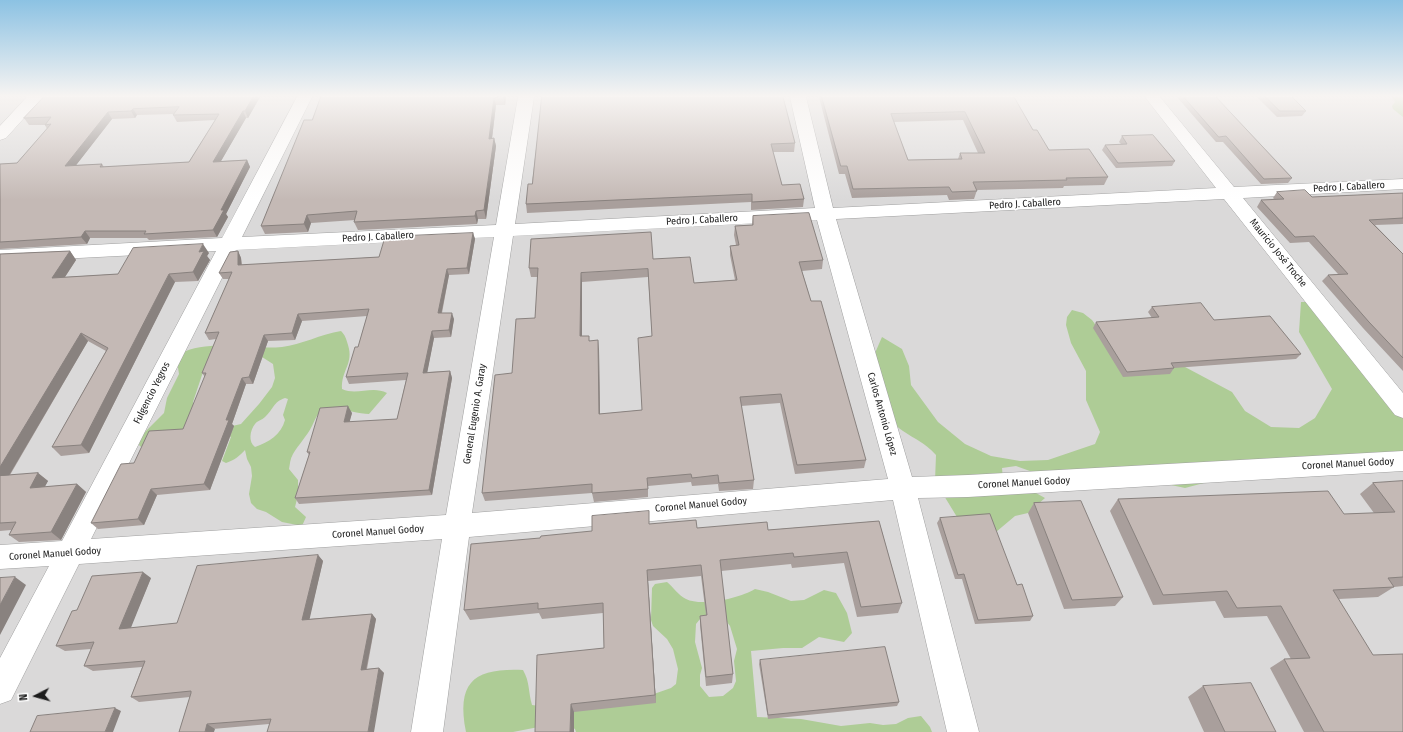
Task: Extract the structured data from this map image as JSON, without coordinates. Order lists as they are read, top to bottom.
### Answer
{
  "streets": {
    "street": [
      "Pedro J. Caballero",
      "Mauricio José Troche",
      "Fulgencio Yegros",
      "General Eugenio A. Garay",
      "Carlos Antonio López",
      "Coronel Manuel Godoy"
    ]
  },
  "crossings": [
    ["Pedro J. Caballero", "Mauricio José Troche"],
    ["Pedro J. Caballero", "Fulgencio Yegros"],
    ["Pedro J. Caballero", "General Eugenio A. Garay"],
    ["Pedro J. Caballero", "Carlos Antonio López"],
    ["Fulgencio Yegros", "Coronel Manuel Godoy"],
    ["General Eugenio A. Garay", "Coronel Manuel Godoy"],
    ["Carlos Antonio López", "Coronel Manuel Godoy"]
  ],
  "north": "left"
}
